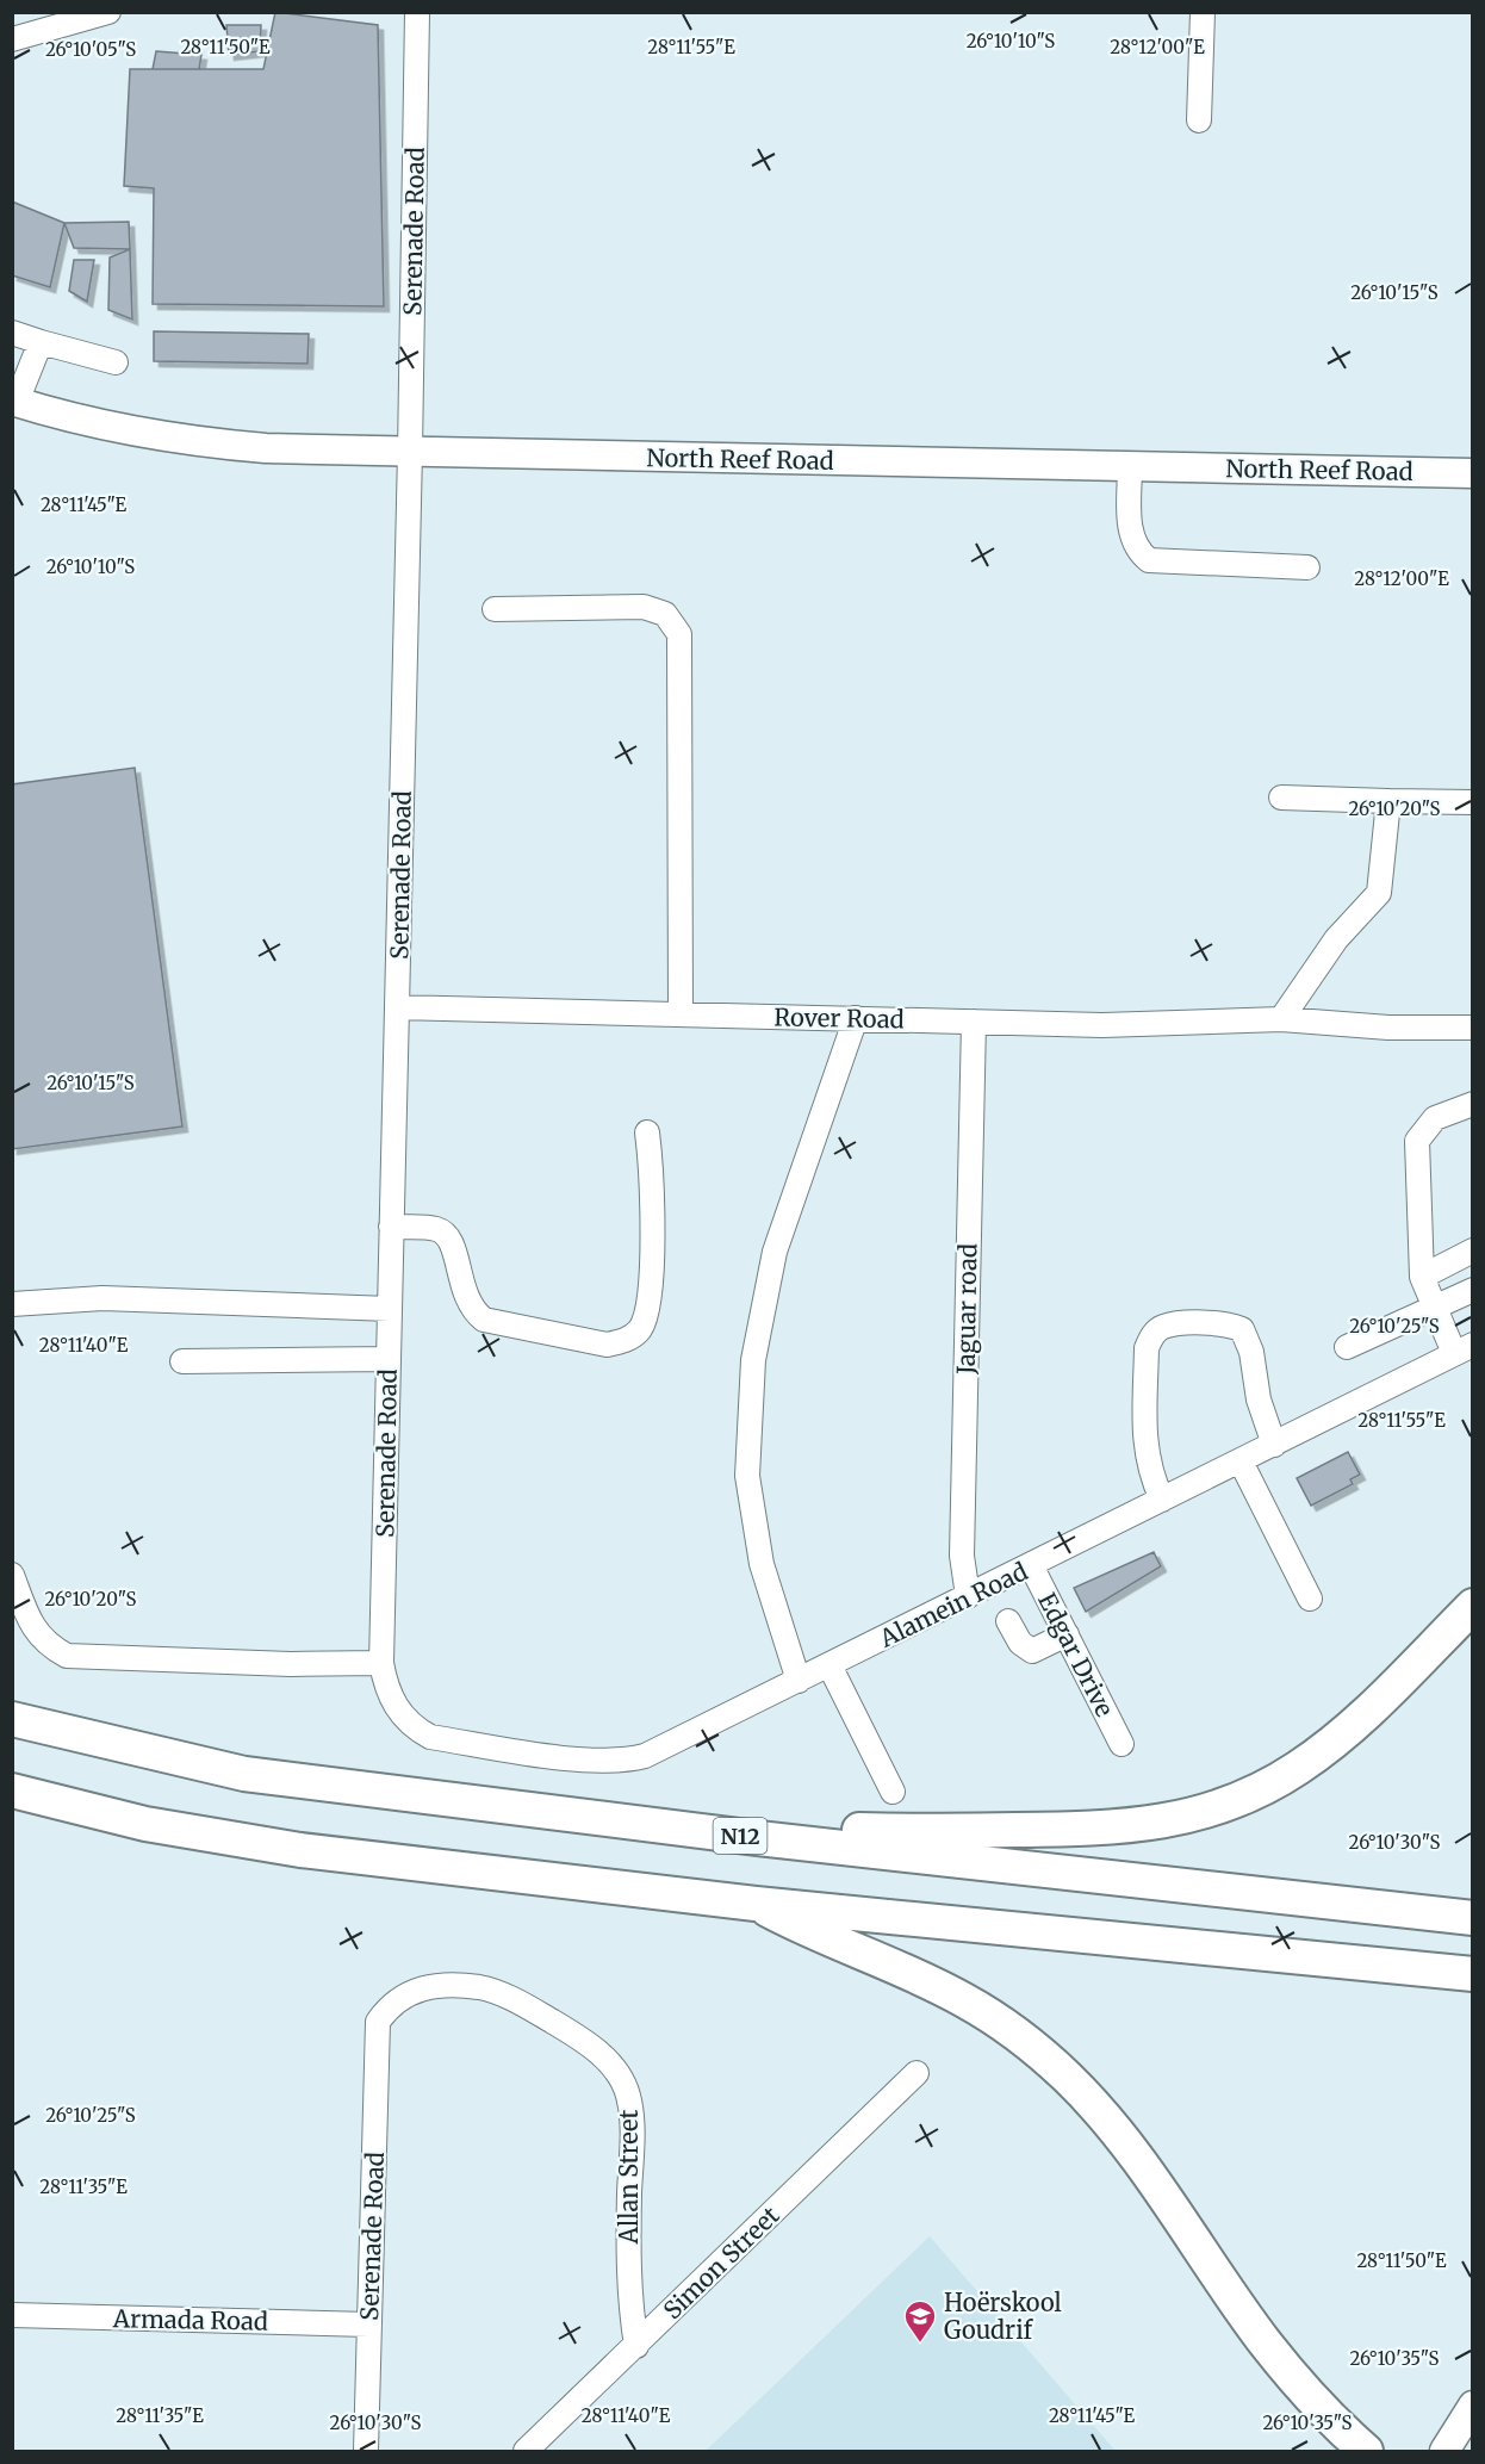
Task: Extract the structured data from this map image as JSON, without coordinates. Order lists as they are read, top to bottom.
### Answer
{
  "streets": {
    "highway": ["N12"],
    "main road": ["North Reef Road"],
    "street": [
      "Serenade Road",
      "Rover Road",
      "Jaguar road",
      "Alamein Road",
      "Edgar Drive",
      "Allan Street",
      "Simon Street",
      "Armada Road"
    ]
  },
  "crossings": [
    ["Serenade Road", "North Reef Road"],
    ["Serenade Road", "Rover Road"],
    ["Serenade Road", "Alamein Road"],
    ["Serenade Road", "Allan Street"],
    ["Serenade Road", "Armada Road"],
    ["Rover Road", "Jaguar road"],
    ["Jaguar road", "Alamein Road"],
    ["Alamein Road", "Edgar Drive"],
    ["Allan Street", "Simon Street"]
  ],
  "places": {
    "school or university": ["Hoërskool Goudrif"]
  },
  "coordinates": [
    "26°10'10\"S",
    "28°11'50\"E",
    "28°11'55\"E",
    "28°12'00\"E",
    "26°10'05\"S",
    "26°10'15\"S",
    "28°11'45\"E",
    "26°10'20\"S",
    "26°10'25\"S",
    "28°11'40\"E",
    "26°10'30\"S",
    "28°11'35\"E",
    "26°10'35\"S"
  ]
}
